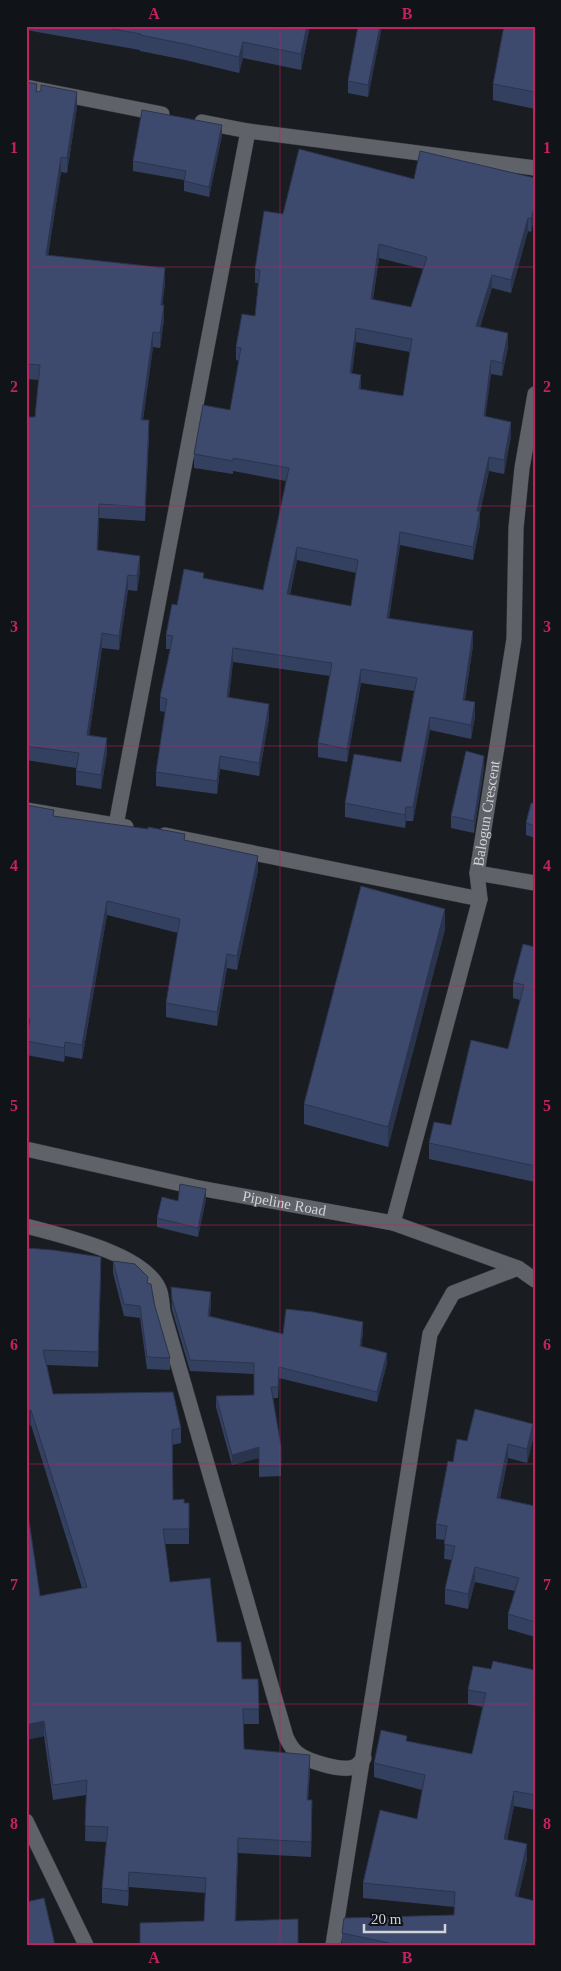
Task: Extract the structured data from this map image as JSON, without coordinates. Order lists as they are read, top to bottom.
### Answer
{
  "streets": {
    "street": ["Balogun Crescent", "Pipeline Road"]
  },
  "crossings": [
    ["Balogun Crescent", "Pipeline Road"]
  ],
  "scale_bar": "20 m",
  "grid": {
    "columns": ["A", "B"],
    "rows": [
      "1",
      "2",
      "3",
      "4",
      "5",
      "6",
      "7",
      "8"
    ]
  }
}
